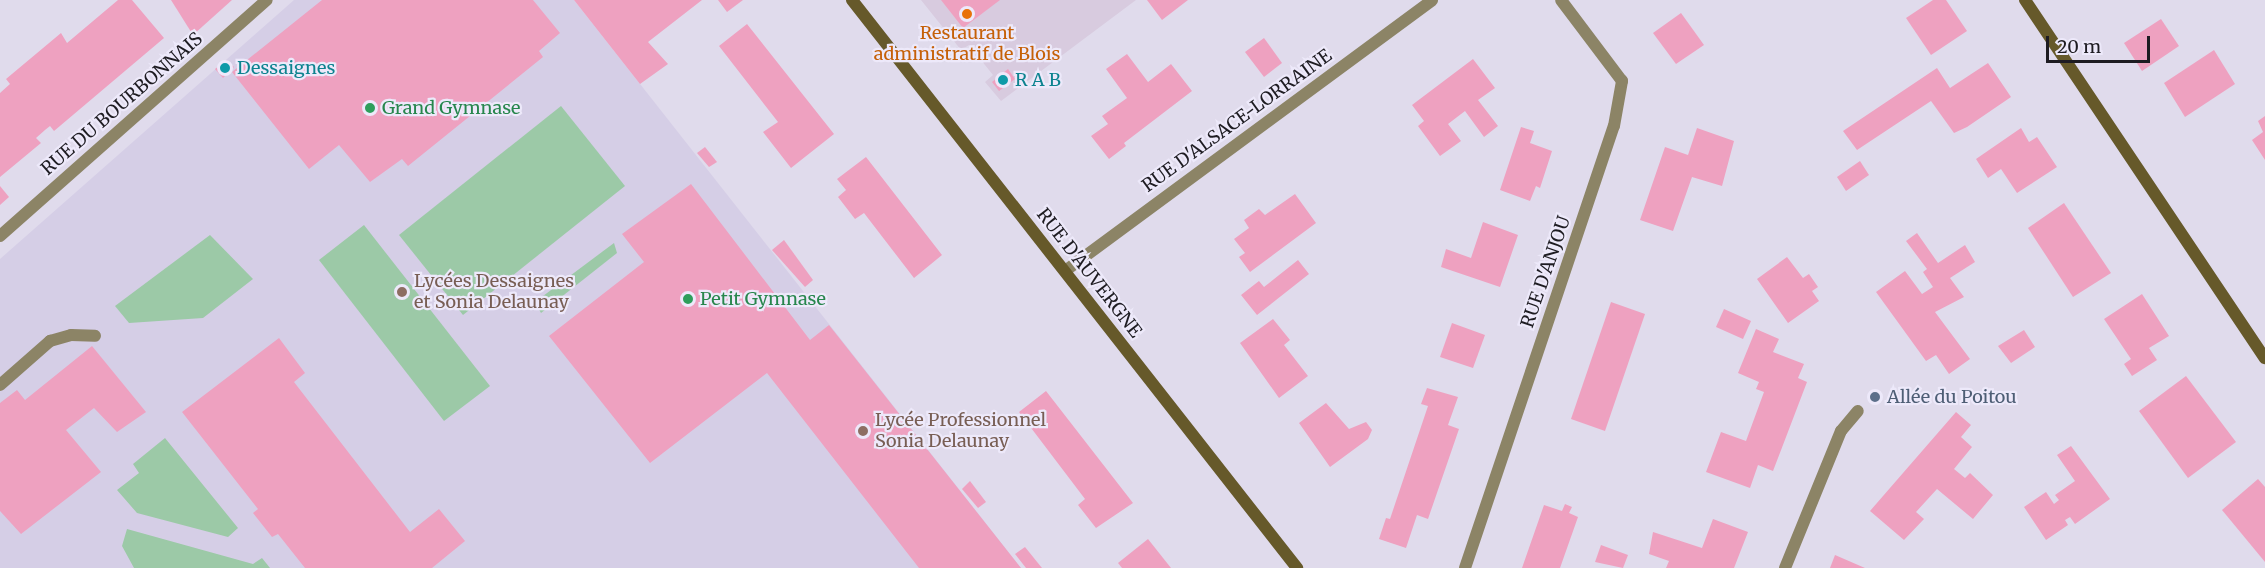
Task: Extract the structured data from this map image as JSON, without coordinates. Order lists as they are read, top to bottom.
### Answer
{
  "streets": {
    "main road": ["RUE D'AUVERGNE"],
    "street": ["RUE DU BOURBONNAIS", "RUE D'ALSACE-LORRAINE", "RUE D'ANJOU"]
  },
  "crossings": [
    ["RUE D'ALSACE-LORRAINE", "RUE D'AUVERGNE"]
  ],
  "places": [
    "Restaurant administratif de Blois",
    "Dessaignes",
    "R A B",
    "Grand Gymnase",
    "Lycées Dessaignes et Sonia Delaunay",
    "Petit Gymnase",
    "Allée du Poitou",
    "Lycée Professionnel Sonia Delaunay"
  ],
  "scale_bar": "20 m"
}
